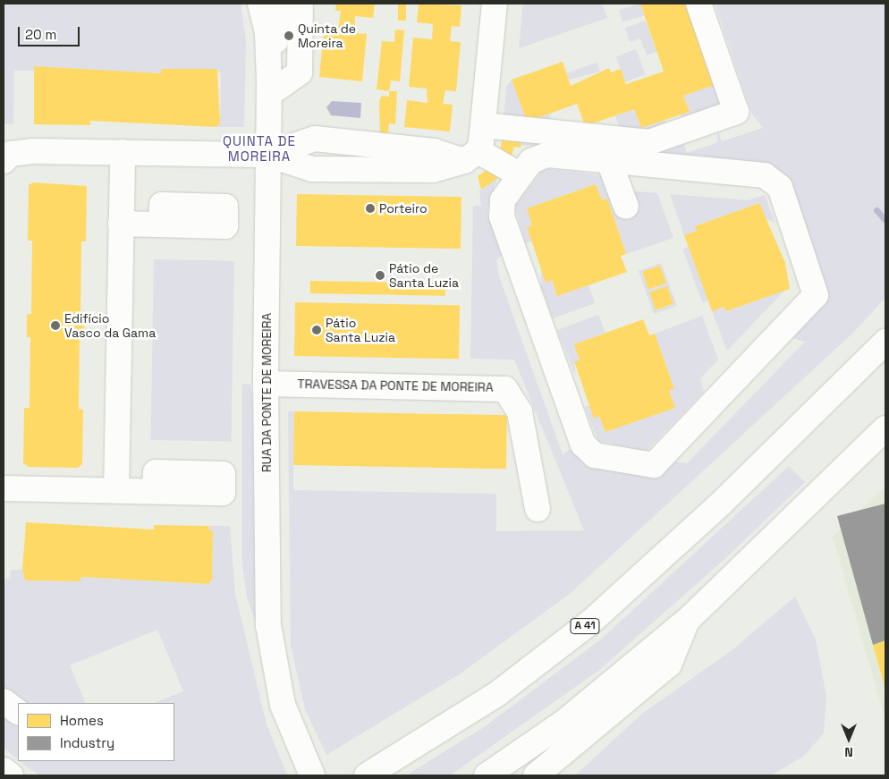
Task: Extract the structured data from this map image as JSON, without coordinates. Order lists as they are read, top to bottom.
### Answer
{
  "streets": {
    "main road": ["TRAVESSA DA PONTE DE MOREIRA", "RUA DA PONTE DE MOREIRA", "A 41"]
  },
  "crossings": [
    ["TRAVESSA DA PONTE DE MOREIRA", "RUA DA PONTE DE MOREIRA"]
  ],
  "districts": ["QUINTA DE MOREIRA"],
  "places": [
    "Quinta de Moreira",
    "Porteiro",
    "Pátio de Santa Luzia",
    "Edifício Vasco da Gama",
    "Pátio Santa Luzia"
  ],
  "legend": ["Homes", "Industry"],
  "scale_bar": "20 m",
  "north": "bottom"
}
